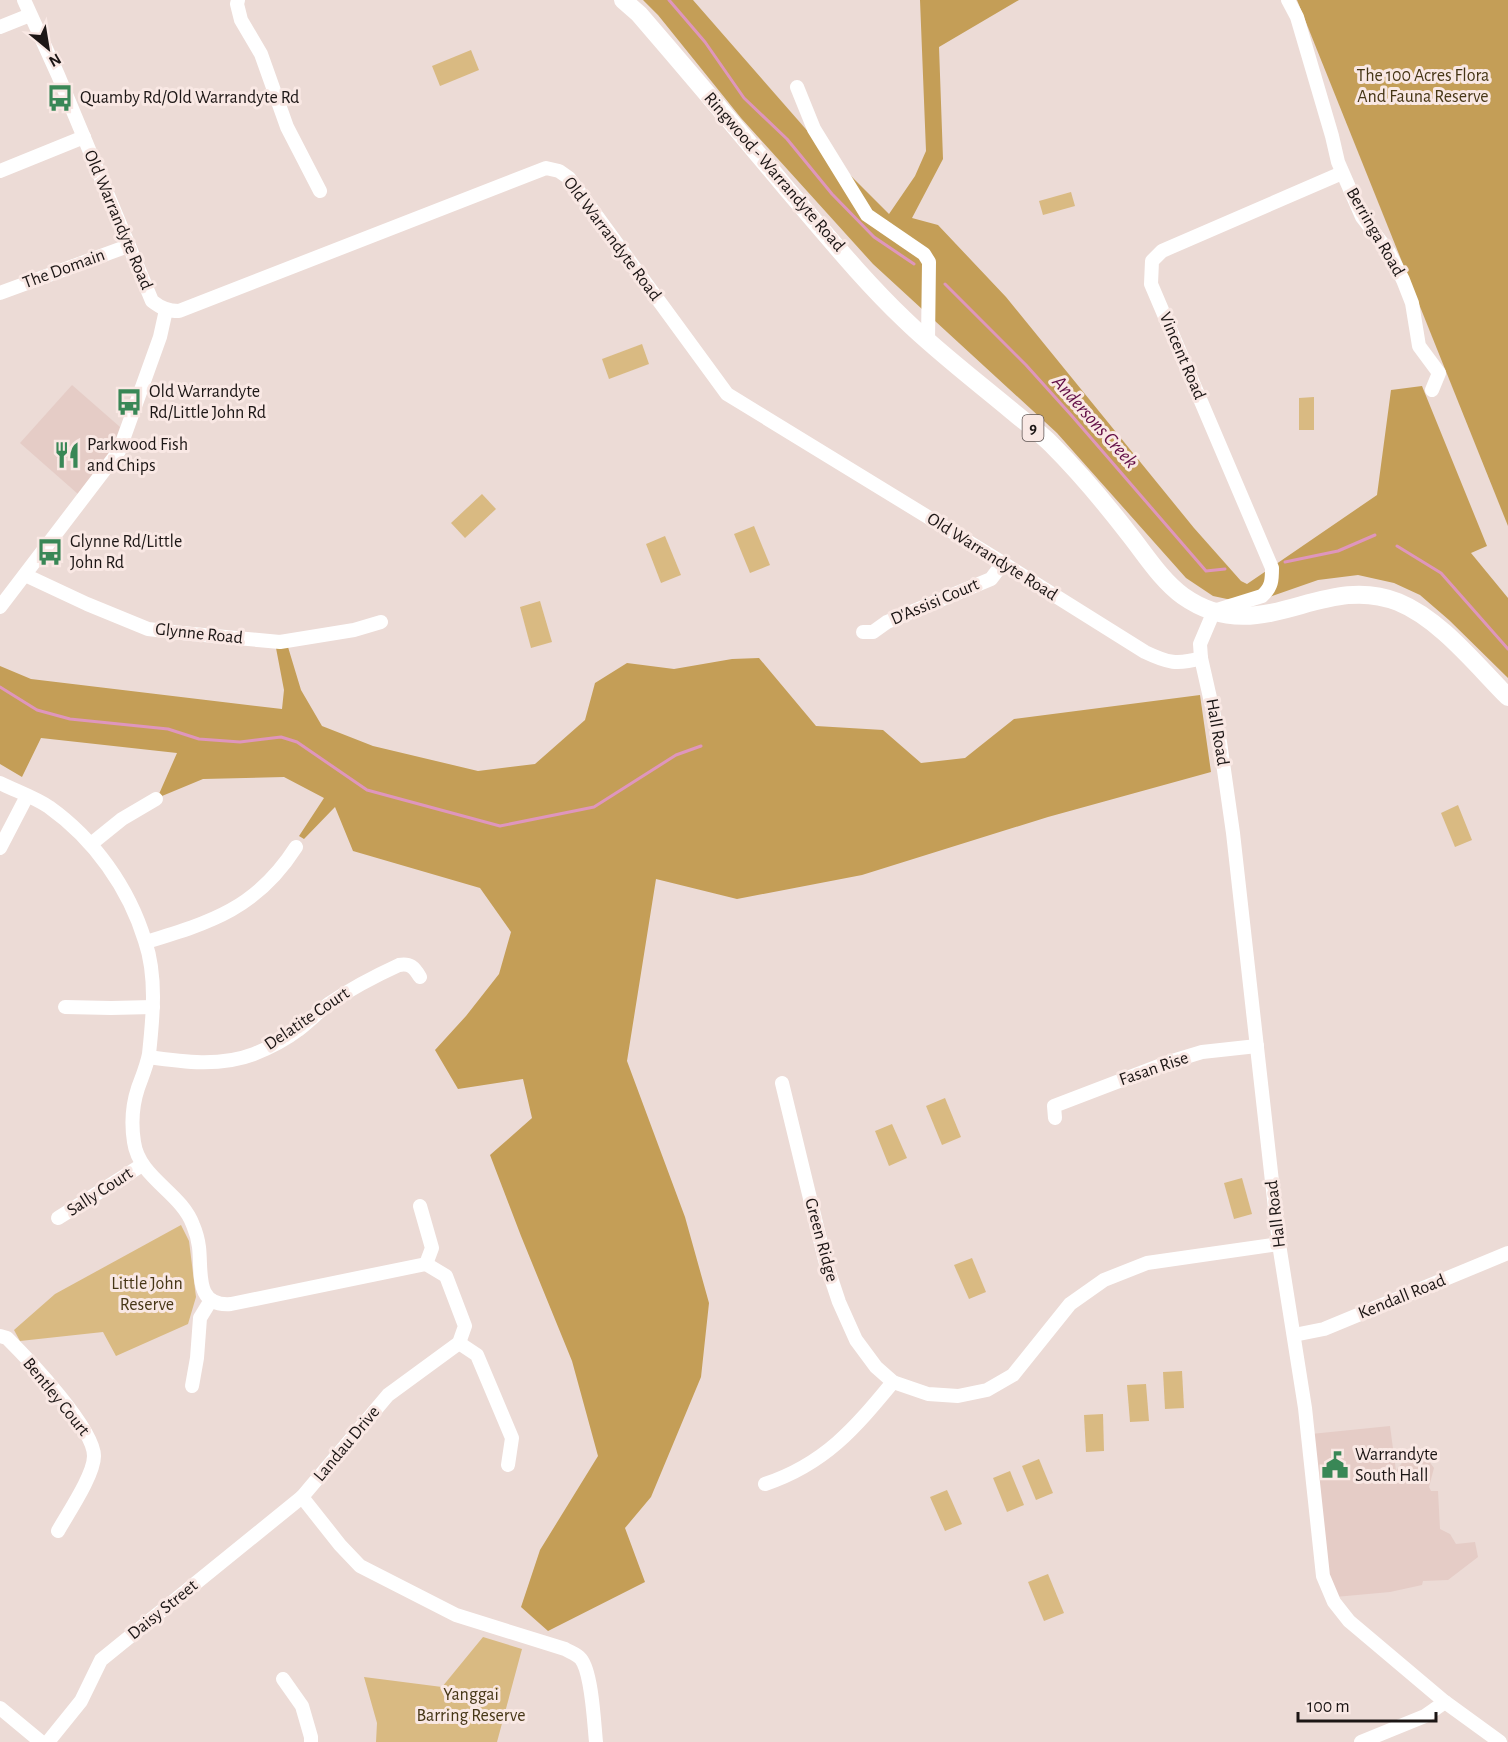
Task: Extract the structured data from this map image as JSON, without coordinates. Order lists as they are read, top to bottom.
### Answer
{
  "streets": {
    "main road": ["Ringwood - Warrandyte Road", "9"],
    "street": [
      "Old Warrandyte Road",
      "Berringa Road",
      "The Domain",
      "Vincent Road",
      "D'Assisi Court",
      "Glynne Road",
      "Hall Road",
      "Delatite Court",
      "Fasan Rise",
      "Sally Court",
      "Green Ridge",
      "Kendall Road",
      "Bentley Court",
      "Landau Drive",
      "Daisy Street"
    ]
  },
  "crossings": [
    ["Ringwood - Warrandyte Road", "Vincent Road"],
    ["Ringwood - Warrandyte Road", "Hall Road"],
    ["Old Warrandyte Road", "The Domain"],
    ["Old Warrandyte Road", "D'Assisi Court"],
    ["Old Warrandyte Road", "Hall Road"],
    ["Berringa Road", "Vincent Road"],
    ["Vincent Road", "Hall Road"],
    ["Hall Road", "Fasan Rise"],
    ["Hall Road", "Kendall Road"],
    ["Landau Drive", "Daisy Street"]
  ],
  "water": ["Andersons Creek"],
  "parks": ["The 100 Acres Flora And Fauna Reserve", "Little John Reserve", "Yanggai Barring Reserve"],
  "places": {
    "bus stop": ["Quamby Rd/Old Warrandyte Rd", "Old Warrandyte Rd/Little John Rd", "Glynne Rd/Little John Rd"],
    "restaurant": ["Parkwood Fish and Chips"],
    "public building": ["Warrandyte South Hall"]
  },
  "scale_bar": "100 m",
  "north": "bottom right"
}
